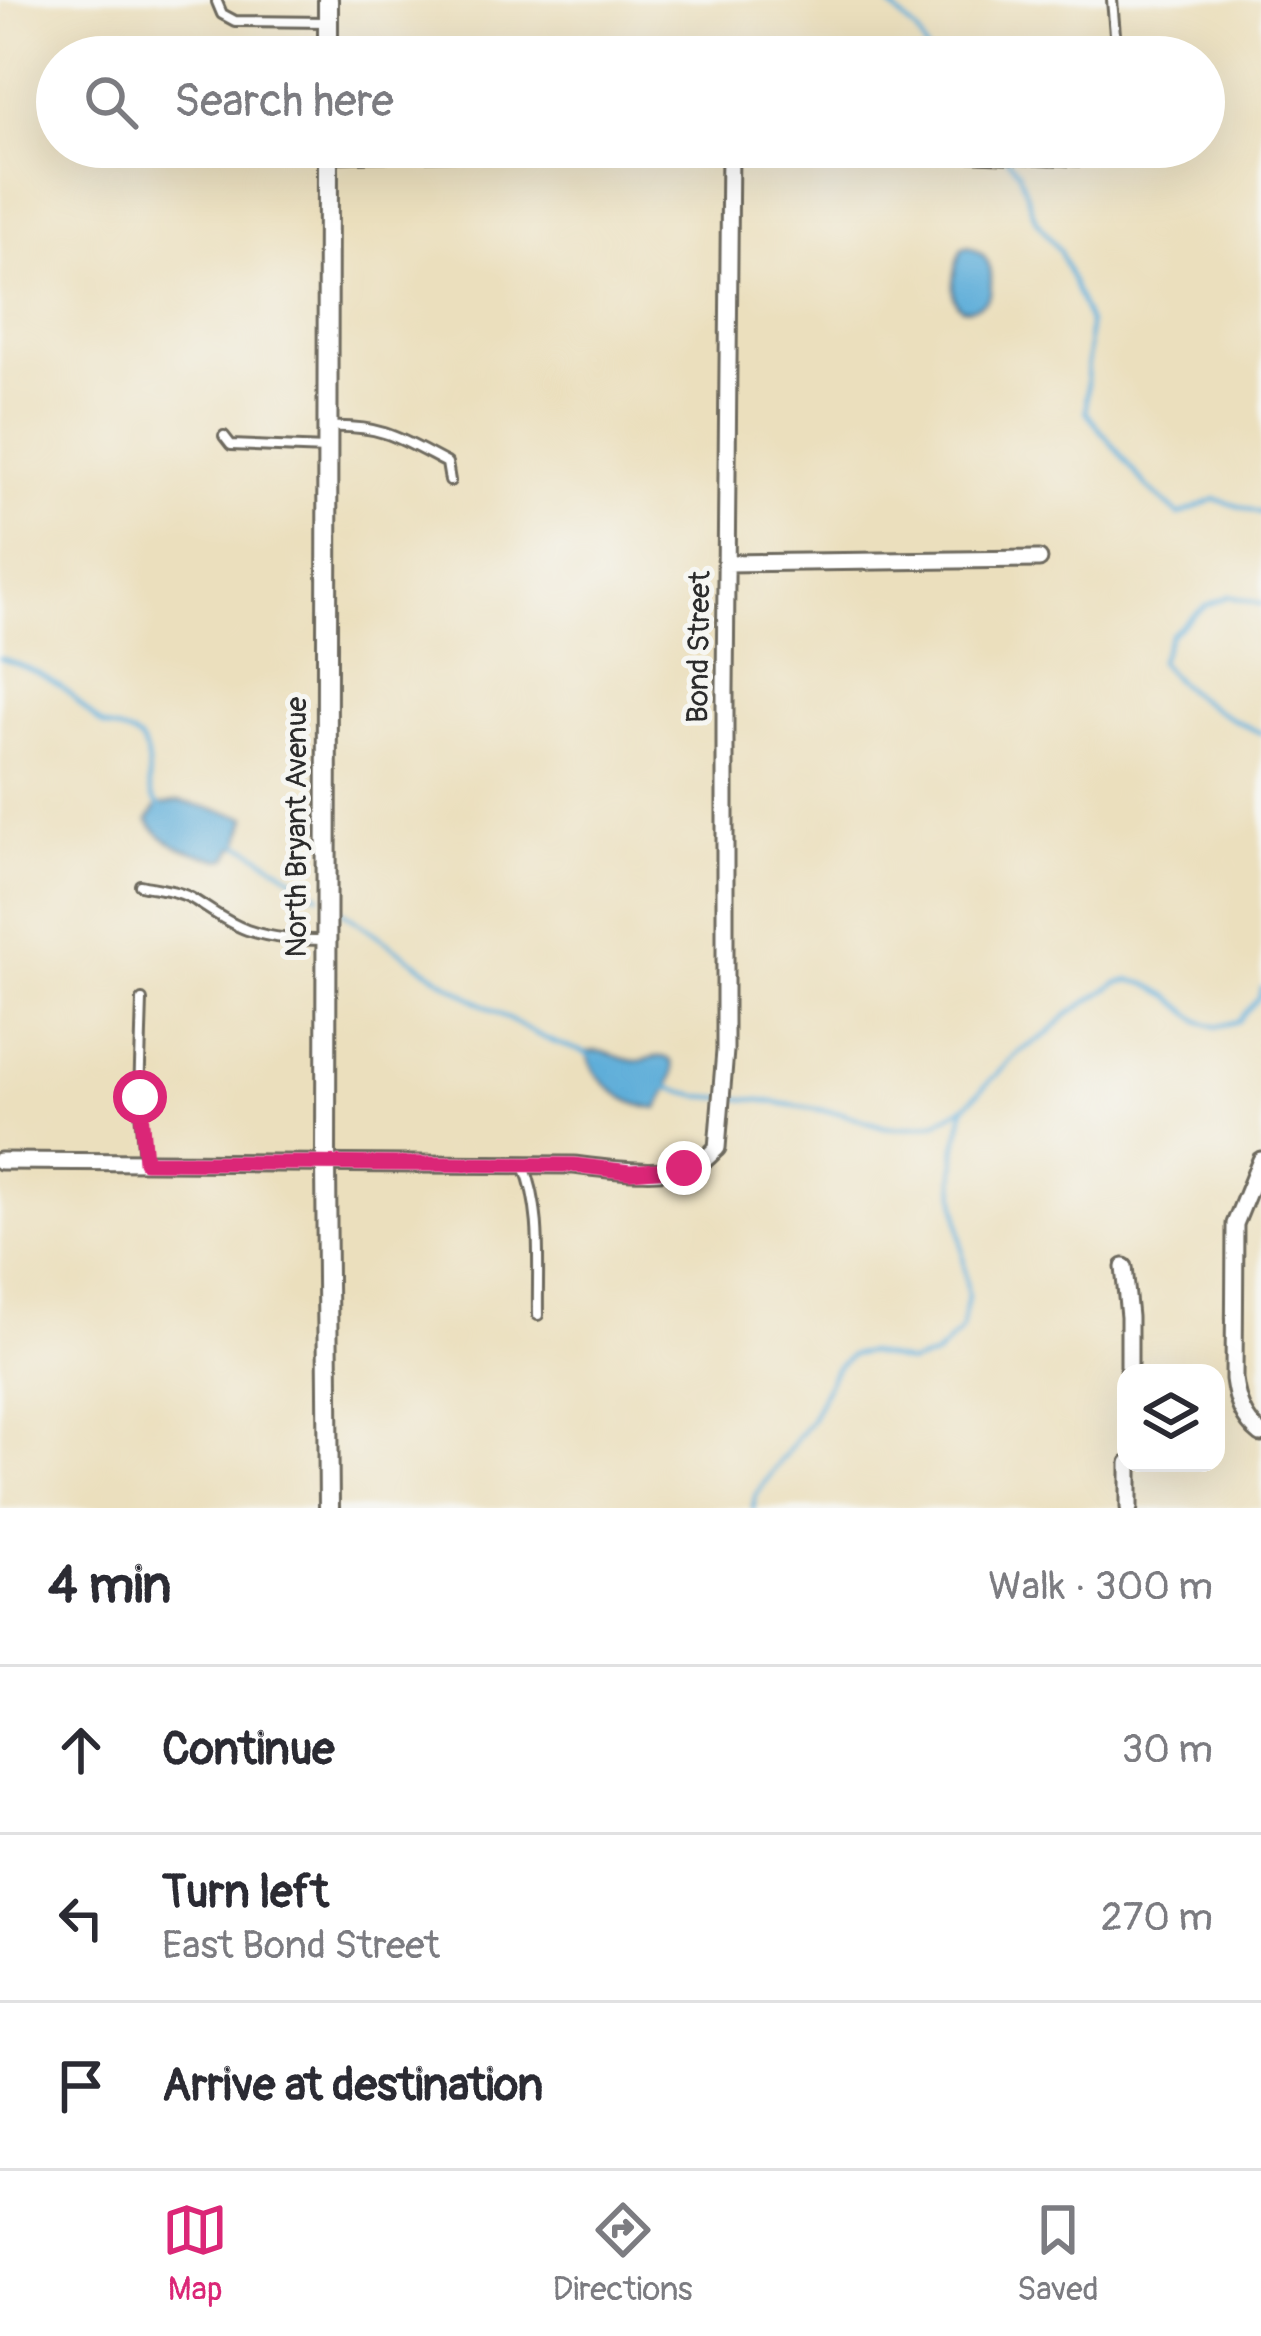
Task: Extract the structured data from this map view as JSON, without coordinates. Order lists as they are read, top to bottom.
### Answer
{
  "streets": {
    "street": ["Bond Street", "North Bryant Avenue"]
  },
  "page": {
    "search": "Search here",
    "heading": ["4 min", "Walk · 300 m"],
    "list": [
      ["Continue", "30 m"],
      ["Turn left", "East Bond Street", "270 m"],
      "Arrive at destination"
    ],
    "nav": ["Map", "Directions", "Saved"]
  }
}
